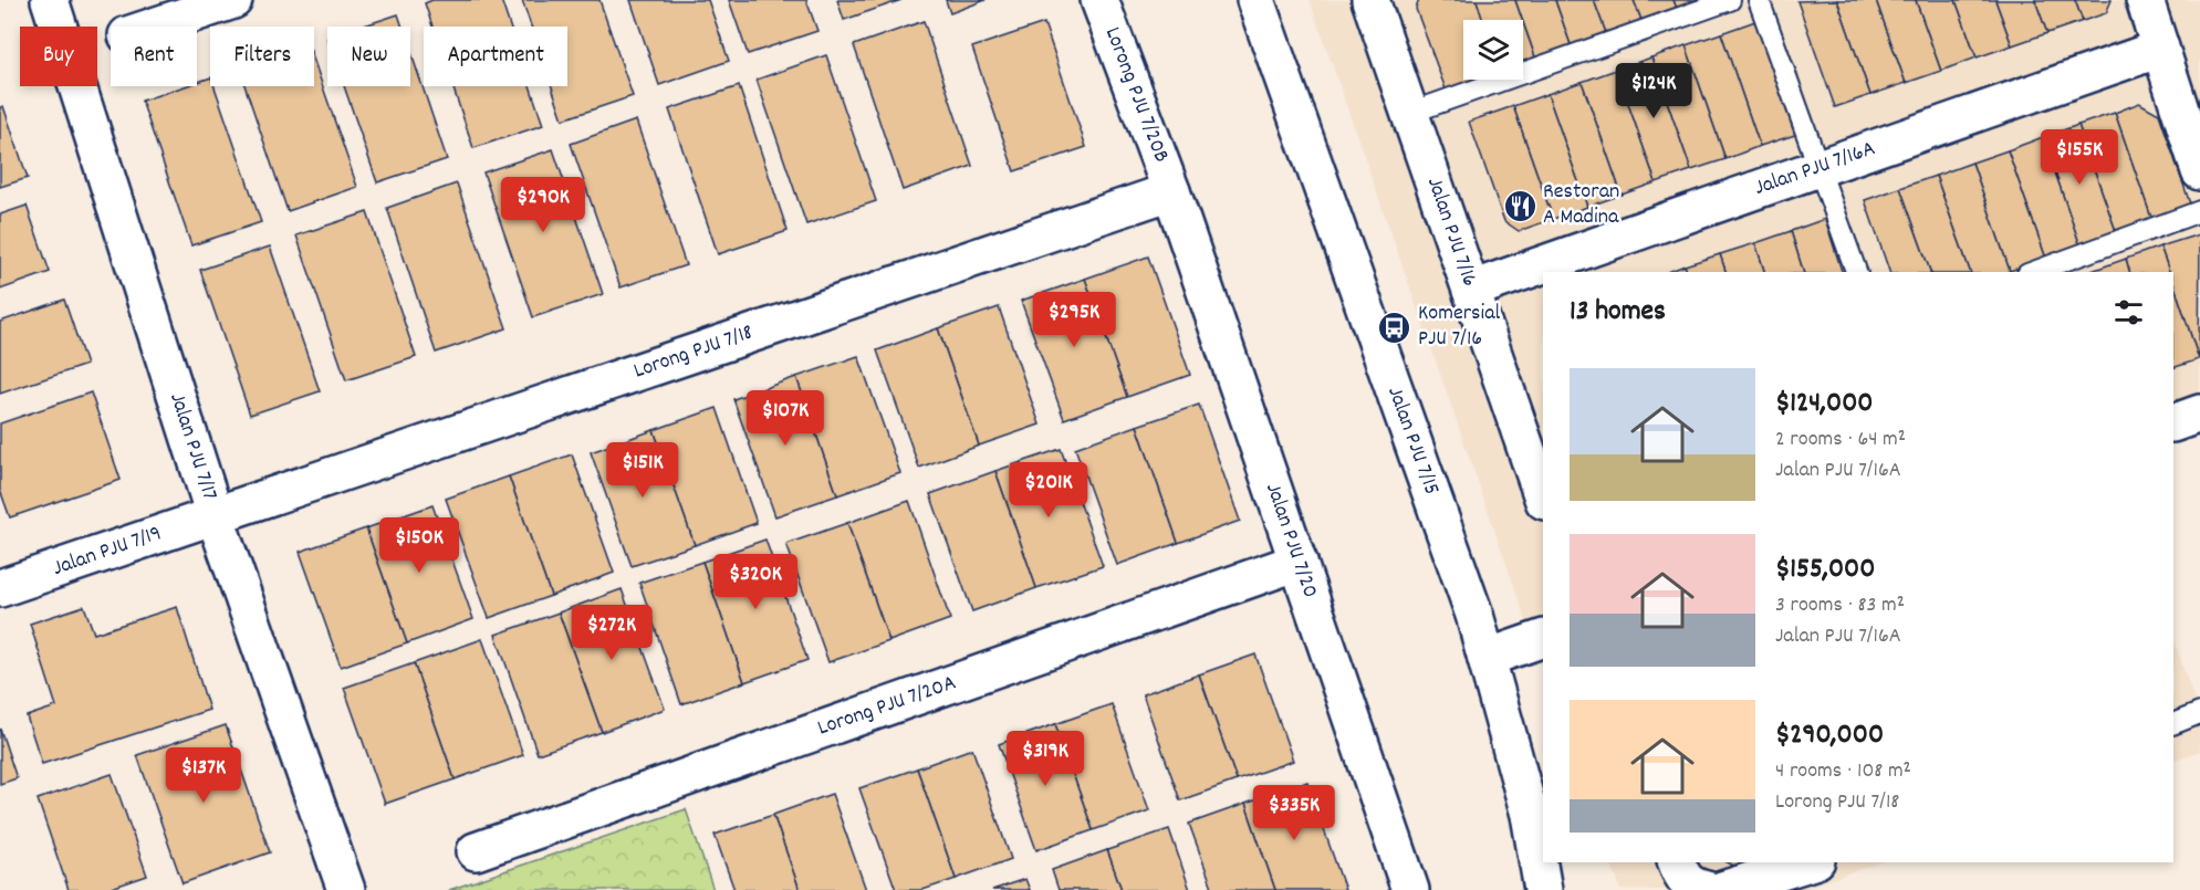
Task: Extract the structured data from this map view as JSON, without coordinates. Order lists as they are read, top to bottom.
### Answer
{
  "streets": {
    "street": [
      "Lorong PJU 7/20B",
      "Jalan PJU 7/16A",
      "Jalan PJU 7/16",
      "Lorong PJU 7/18",
      "Jalan PJU 7/15",
      "Jalan PJU 7/17",
      "Jalan PJU 7/20",
      "Jalan PJU 7/19",
      "Lorong PJU 7/20A"
    ]
  },
  "crossings": [
    ["Lorong PJU 7/20B", "Lorong PJU 7/18"],
    ["Lorong PJU 7/20B", "Jalan PJU 7/20"],
    ["Jalan PJU 7/16A", "Jalan PJU 7/16"],
    ["Lorong PJU 7/18", "Jalan PJU 7/17"],
    ["Lorong PJU 7/18", "Jalan PJU 7/20"],
    ["Lorong PJU 7/18", "Jalan PJU 7/19"],
    ["Jalan PJU 7/17", "Jalan PJU 7/19"],
    ["Jalan PJU 7/20", "Lorong PJU 7/20A"]
  ],
  "places": {
    "restaurant": ["Restoran A Madina"],
    "bus stop": ["Komersial PJU 7/16"]
  },
  "page": {
    "chip": [
      "Buy",
      "Rent",
      "Filters",
      "New",
      "Apartment"
    ],
    "price": [
      "$124K",
      "$155K",
      "$290K",
      "$295K",
      "$107K",
      "$151K",
      "$201K",
      "$150K",
      "$320K",
      "$272K",
      "$319K",
      "$137K",
      "$335K"
    ],
    "heading": "13 homes",
    "list": [
      {
        "name": "$124,000",
        "note": "2 rooms · 64 m² · Jalan PJU 7/16A"
      },
      {
        "name": "$155,000",
        "note": "3 rooms · 83 m² · Jalan PJU 7/16A"
      },
      {
        "name": "$290,000",
        "note": "4 rooms · 108 m² · Lorong PJU 7/18"
      }
    ]
  }
}
